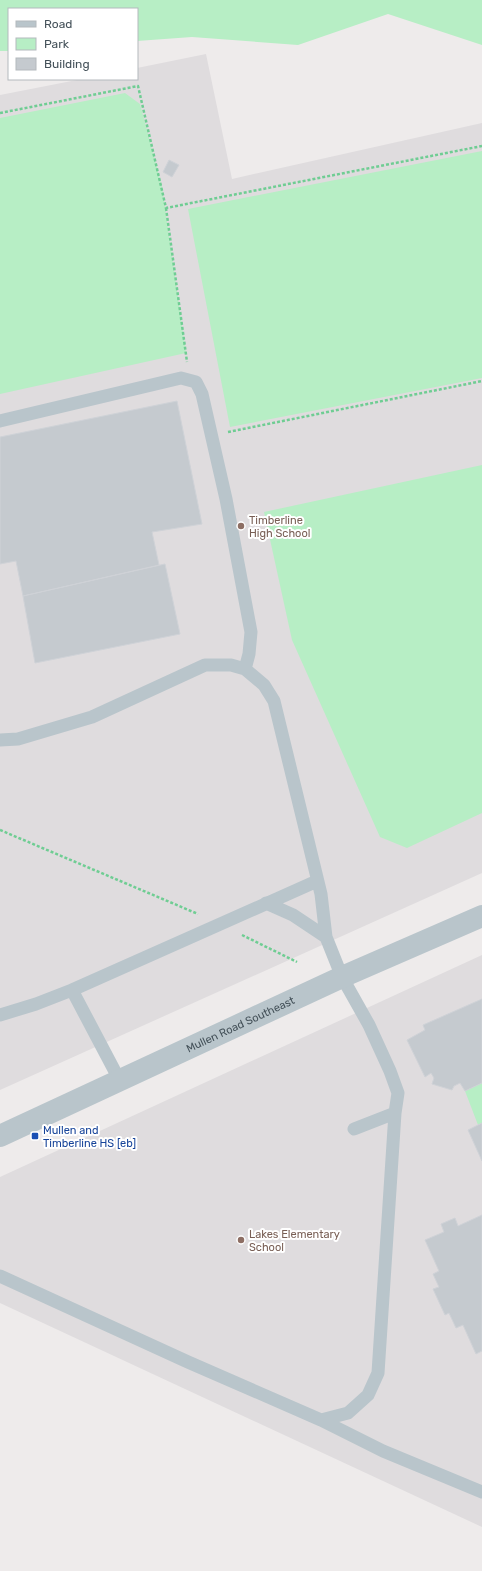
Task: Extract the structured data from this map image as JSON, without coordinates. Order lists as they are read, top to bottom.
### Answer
{
  "streets": {
    "street": ["Mullen Road Southeast"]
  },
  "places": {
    "other": ["Timberline High School", "Lakes Elementary School"],
    "transit": ["Mullen and Timberline HS [eb]"]
  },
  "legend": ["Road", "Park", "Building"]
}
